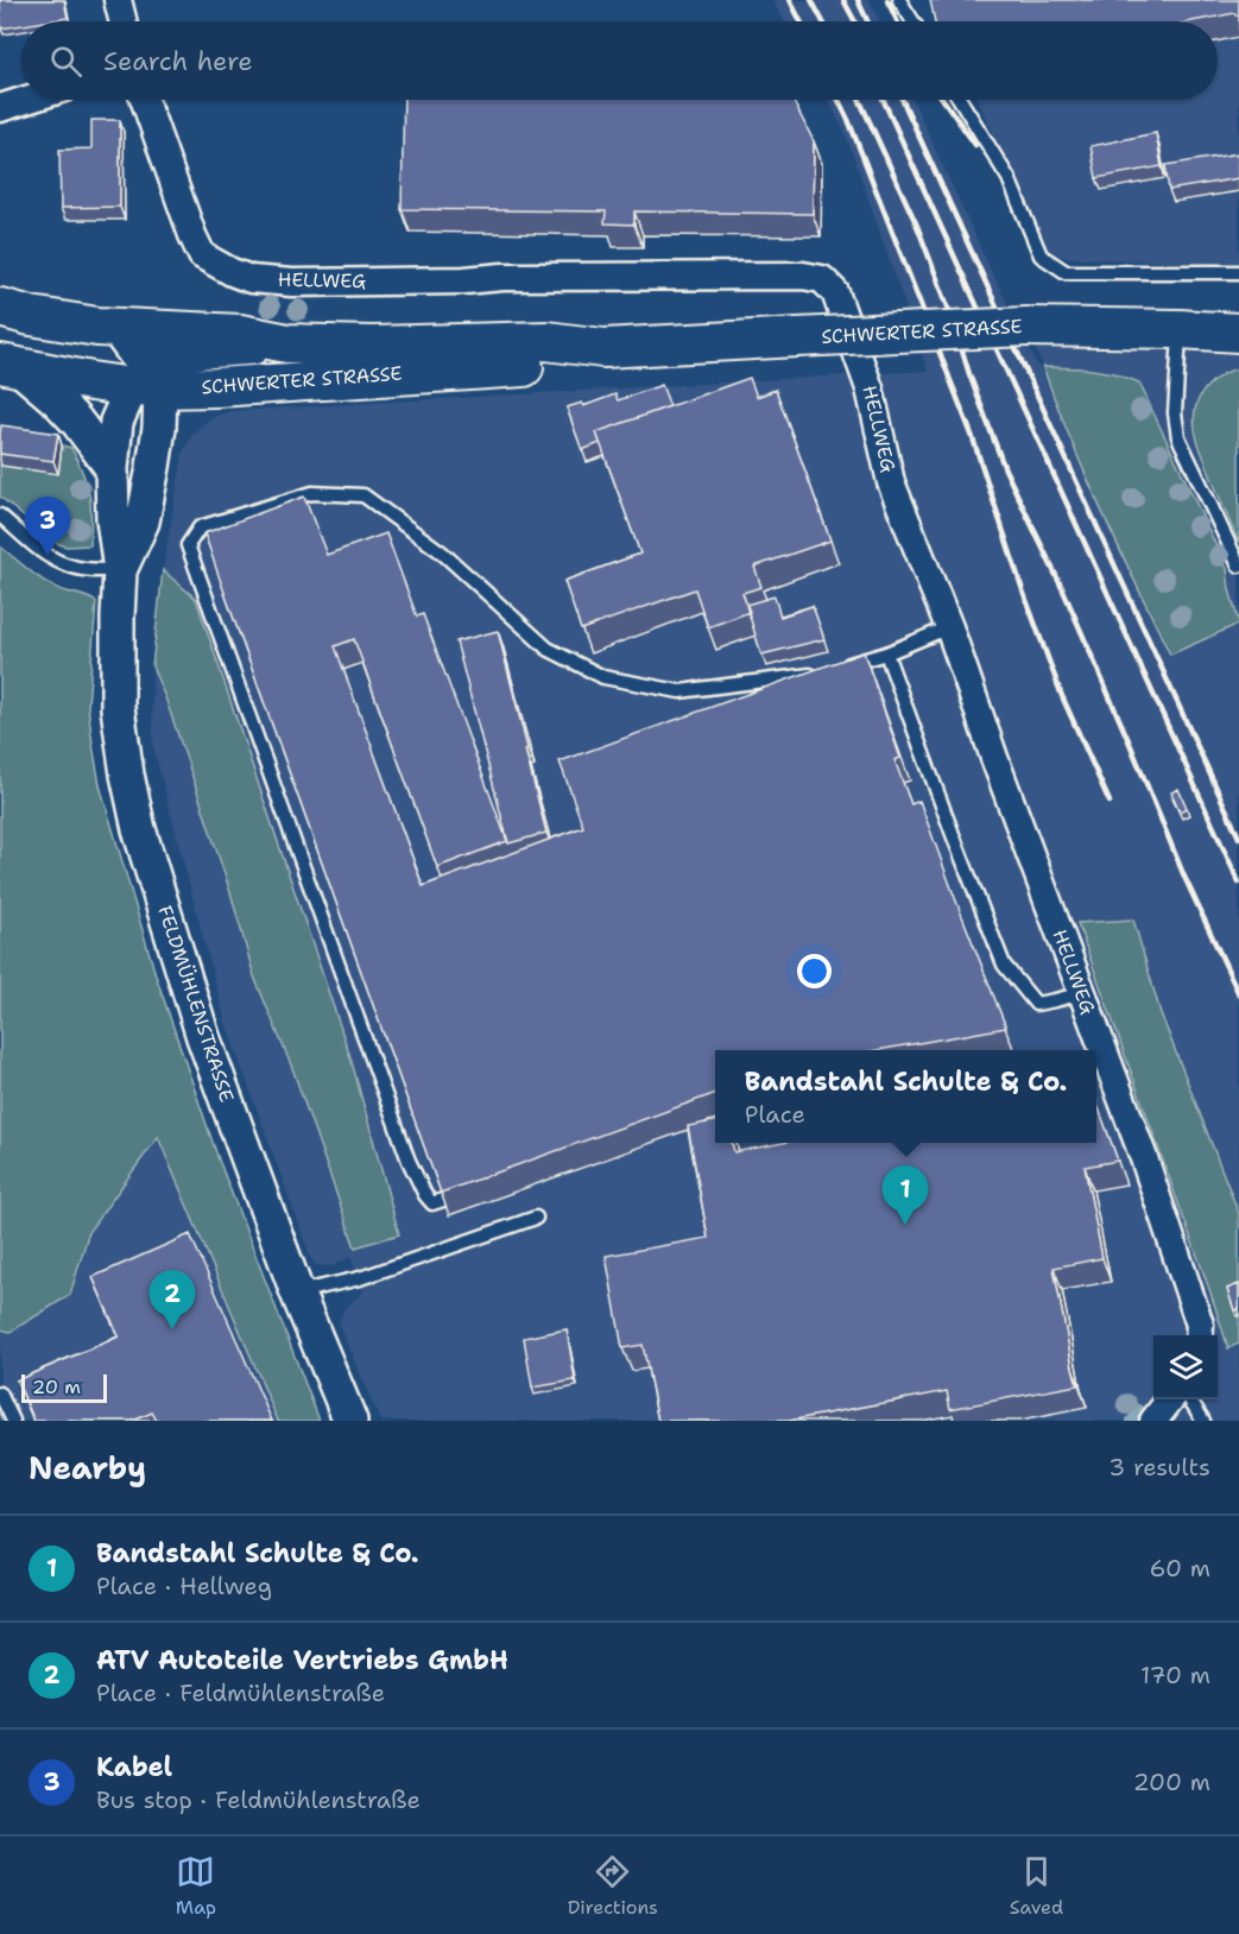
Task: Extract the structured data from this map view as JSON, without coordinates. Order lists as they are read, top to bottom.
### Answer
{
  "streets": {
    "main road": ["SCHWERTER STRASSE"],
    "street": ["HELLWEG", "FELDMÜHLENSTRASSE"]
  },
  "crossings": [
    ["SCHWERTER STRASSE", "FELDMÜHLENSTRASSE"]
  ],
  "scale_bar": "20 m",
  "page": {
    "search": "Search here",
    "pins": ["3", "1", "2"],
    "popup": ["Bandstahl Schulte & Co.", "Place"],
    "scale": "20 m",
    "heading": ["Nearby", "3 results"],
    "list": [
      {
        "mark": "1",
        "name": "Bandstahl Schulte & Co.",
        "note": "Place · Hellweg",
        "value": "60 m"
      },
      {
        "mark": "2",
        "name": "ATV Autoteile Vertriebs GmbH",
        "note": "Place · Feldmühlenstraße",
        "value": "170 m"
      },
      {
        "mark": "3",
        "name": "Kabel",
        "note": "Bus stop · Feldmühlenstraße",
        "value": "200 m"
      }
    ],
    "nav": ["Map", "Directions", "Saved"]
  }
}
